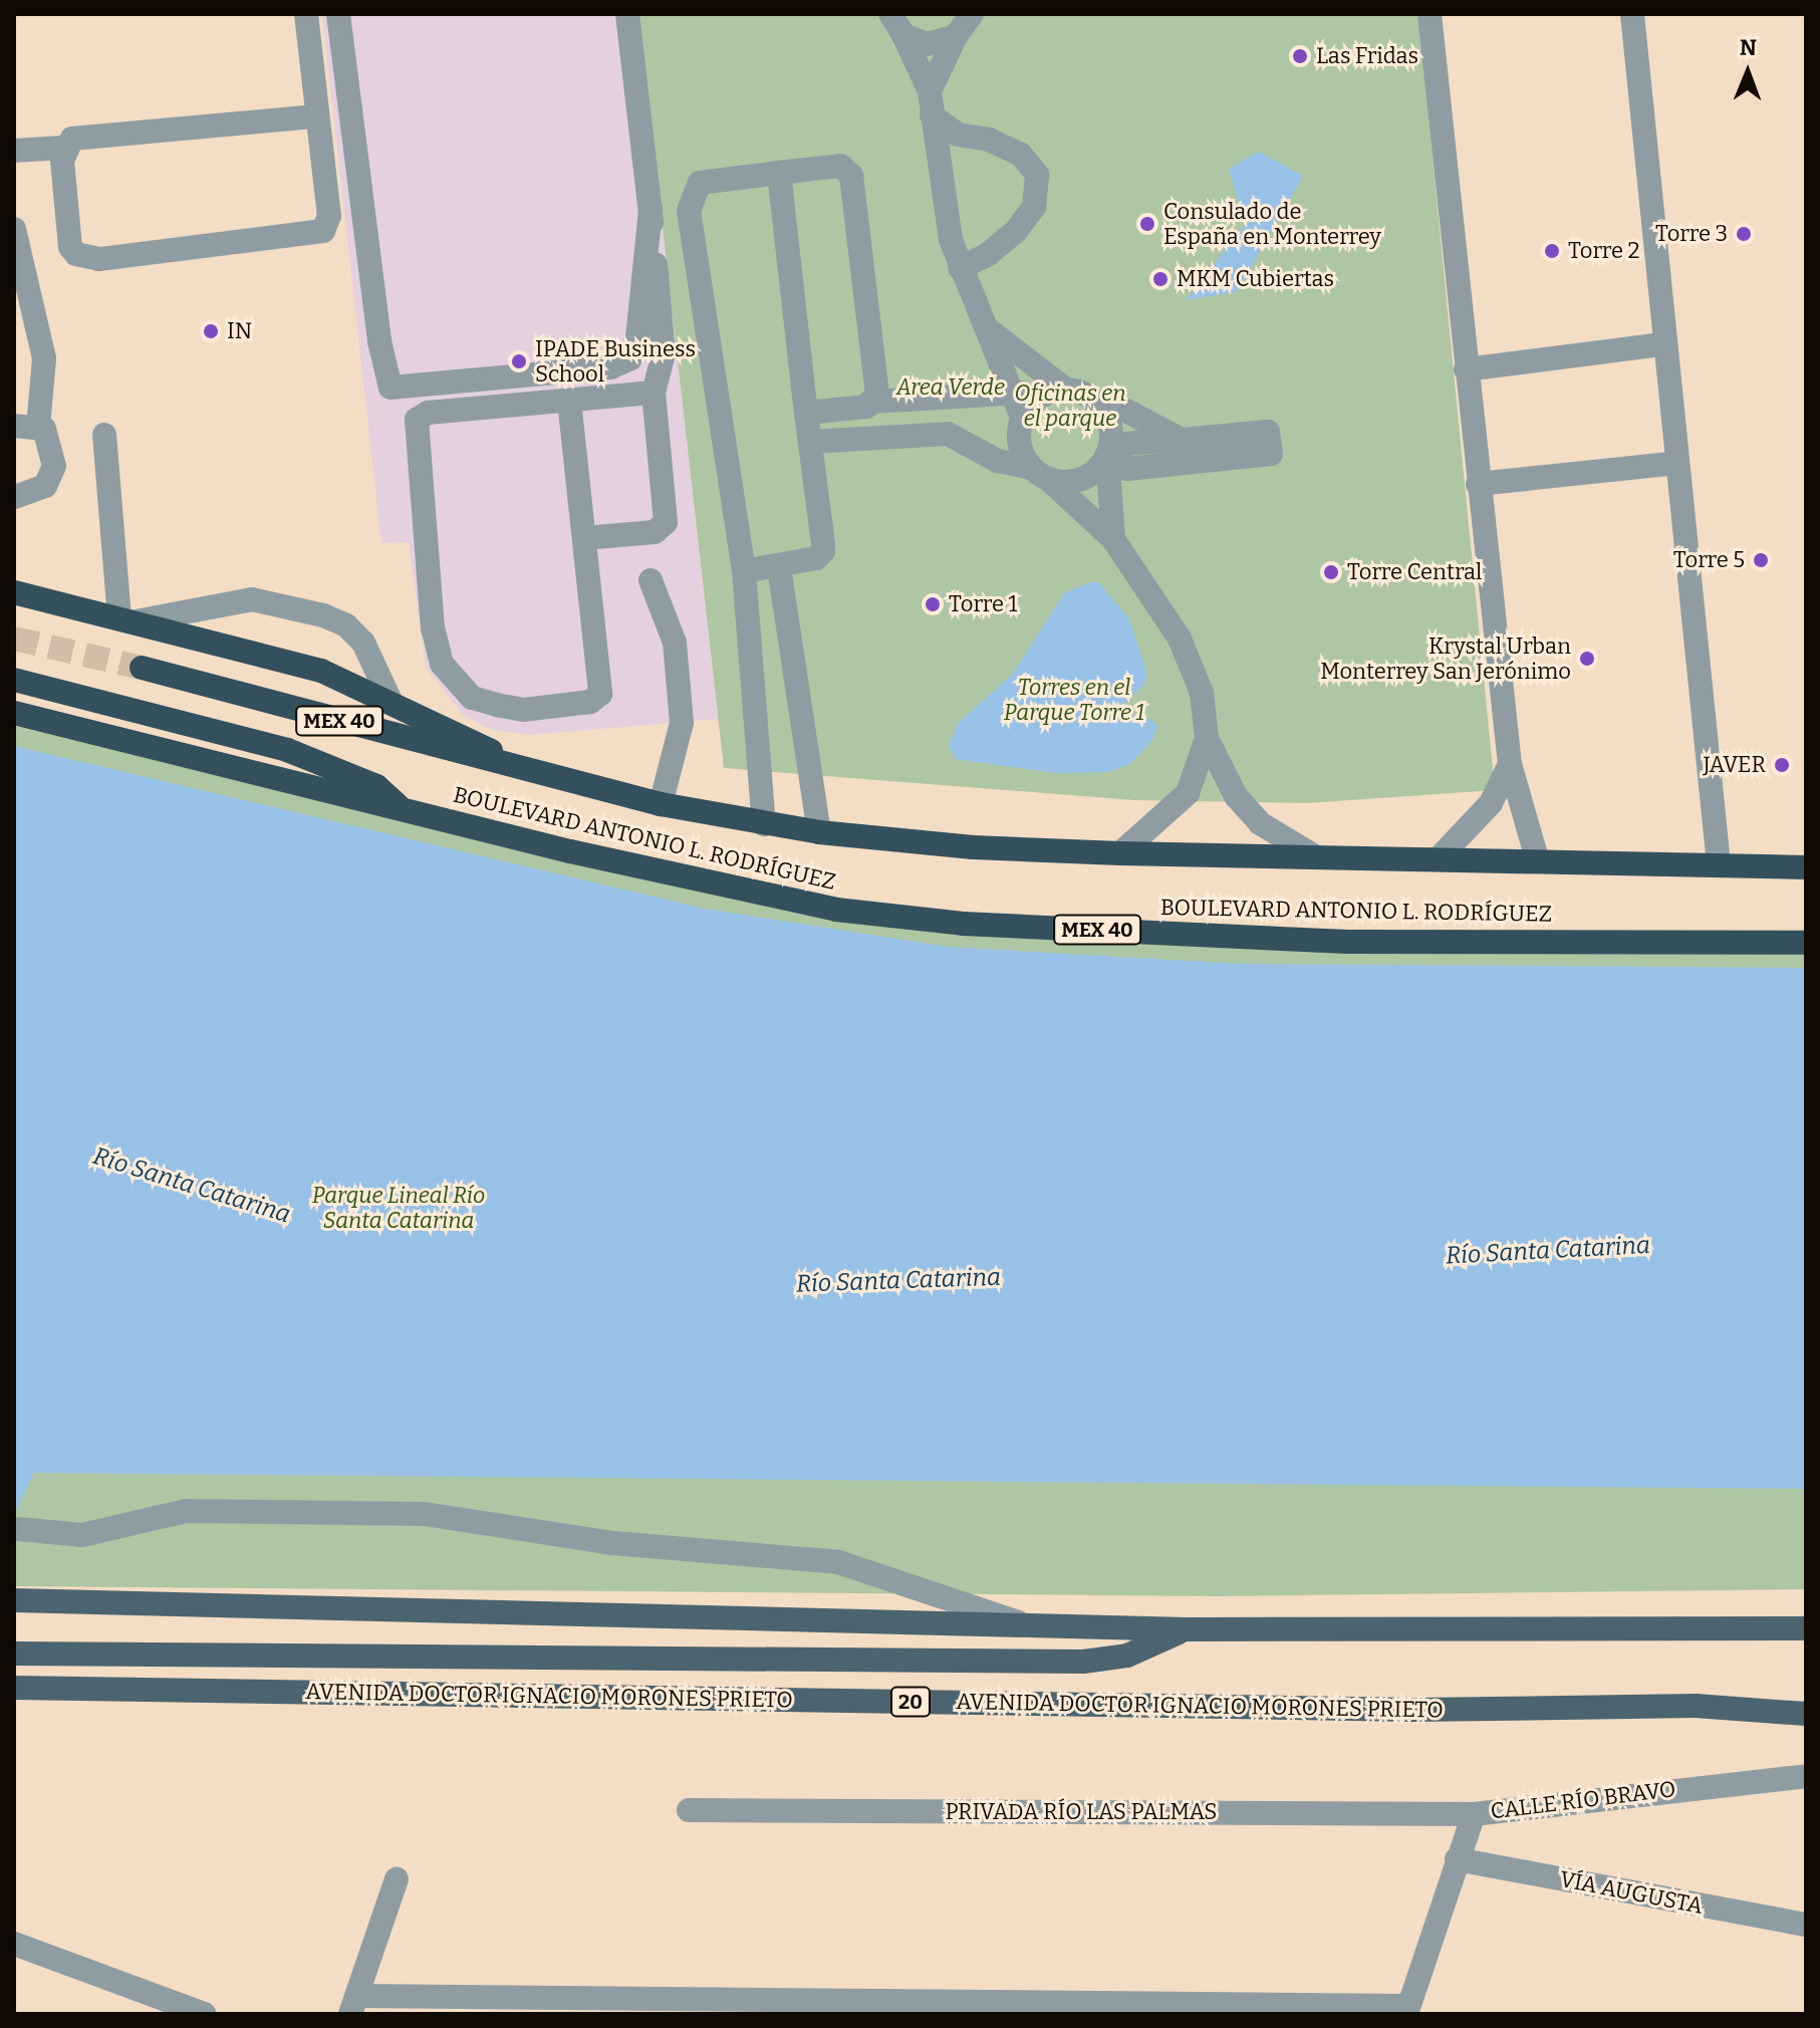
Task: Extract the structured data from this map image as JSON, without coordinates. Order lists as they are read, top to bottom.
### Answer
{
  "streets": {
    "highway": ["MEX 40", "BOULEVARD ANTONIO L. RODRÍGUEZ"],
    "main road": ["AVENIDA DOCTOR IGNACIO MORONES PRIETO", "20"],
    "street": ["CALLE RÍO BRAVO", "PRIVADA RÍO LAS PALMAS", "VÍA AUGUSTA"]
  },
  "crossings": [
    ["CALLE RÍO BRAVO", "PRIVADA RÍO LAS PALMAS"],
    ["CALLE RÍO BRAVO", "VÍA AUGUSTA"]
  ],
  "water": ["Río Santa Catarina"],
  "parks": [
    "Area Verde",
    "Oficinas en el parque",
    "Torres en el Parque Torre 1",
    "Parque Lineal Río Santa Catarina"
  ],
  "places": [
    "Las Fridas",
    "Consulado de España en Monterrey",
    "Torre 3",
    "Torre 2",
    "MKM Cubiertas",
    "IN",
    "IPADE Business School",
    "Torre 5",
    "Torre Central",
    "Torre 1",
    "Krystal Urban Monterrey San Jerónimo",
    "JAVER"
  ],
  "north": "top"
}
